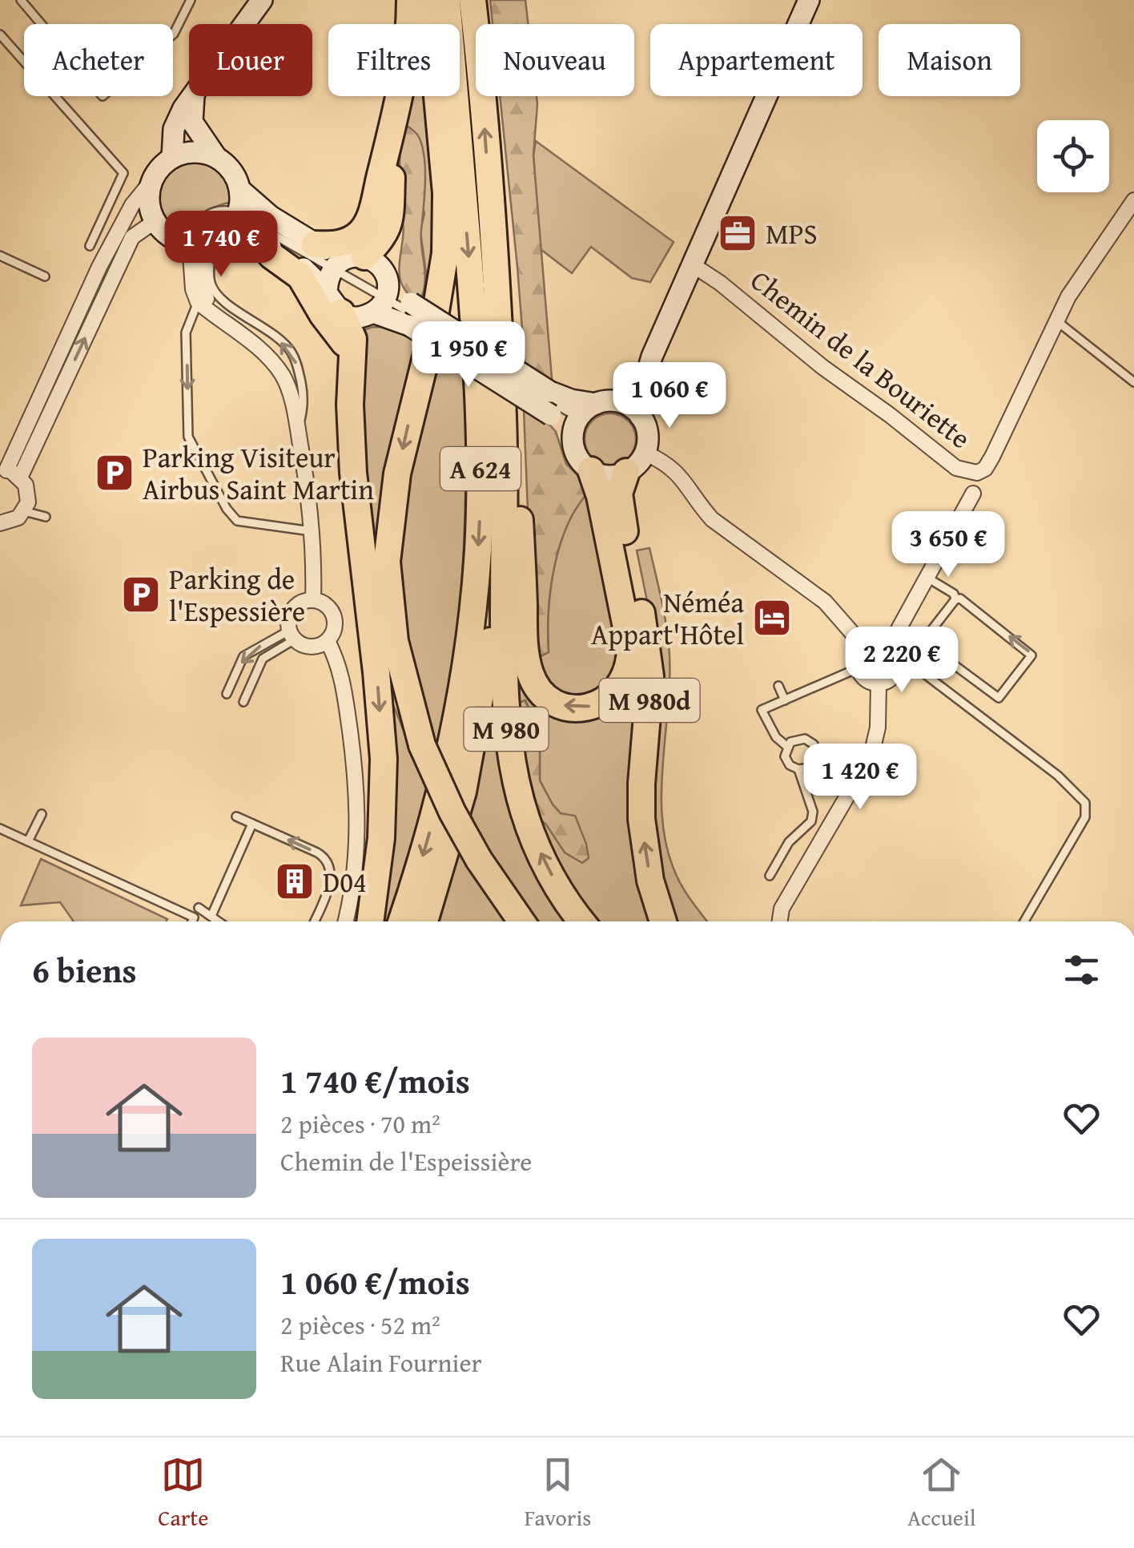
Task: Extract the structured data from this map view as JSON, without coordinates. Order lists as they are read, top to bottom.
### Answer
{
  "streets": {
    "highway": ["A 624", "M 980d", "M 980"],
    "street": ["Chemin de la Bouriette"]
  },
  "crossings": [
    ["A 624", "M 980"]
  ],
  "places": {
    "office": ["MPS"],
    "parking": ["Parking Visiteur Airbus Saint Martin", "Parking de l'Espessière"],
    "hotel": ["Néméa Appart'Hôtel"],
    "building": ["D04"]
  },
  "page": {
    "chip": [
      "Acheter",
      "Louer",
      "Filtres",
      "Nouveau",
      "Appartement",
      "Maison"
    ],
    "price": [
      "1 740 €",
      "1 950 €",
      "1 060 €",
      "3 650 €",
      "2 220 €",
      "1 420 €"
    ],
    "heading": "6 biens",
    "list": [
      {
        "name": "1 740 €/mois",
        "note": "2 pièces · 70 m² · Chemin de l'Espeissière"
      },
      {
        "name": "1 060 €/mois",
        "note": "2 pièces · 52 m² · Rue Alain Fournier"
      }
    ],
    "tabs": ["Carte", "Favoris", "Accueil"]
  }
}
